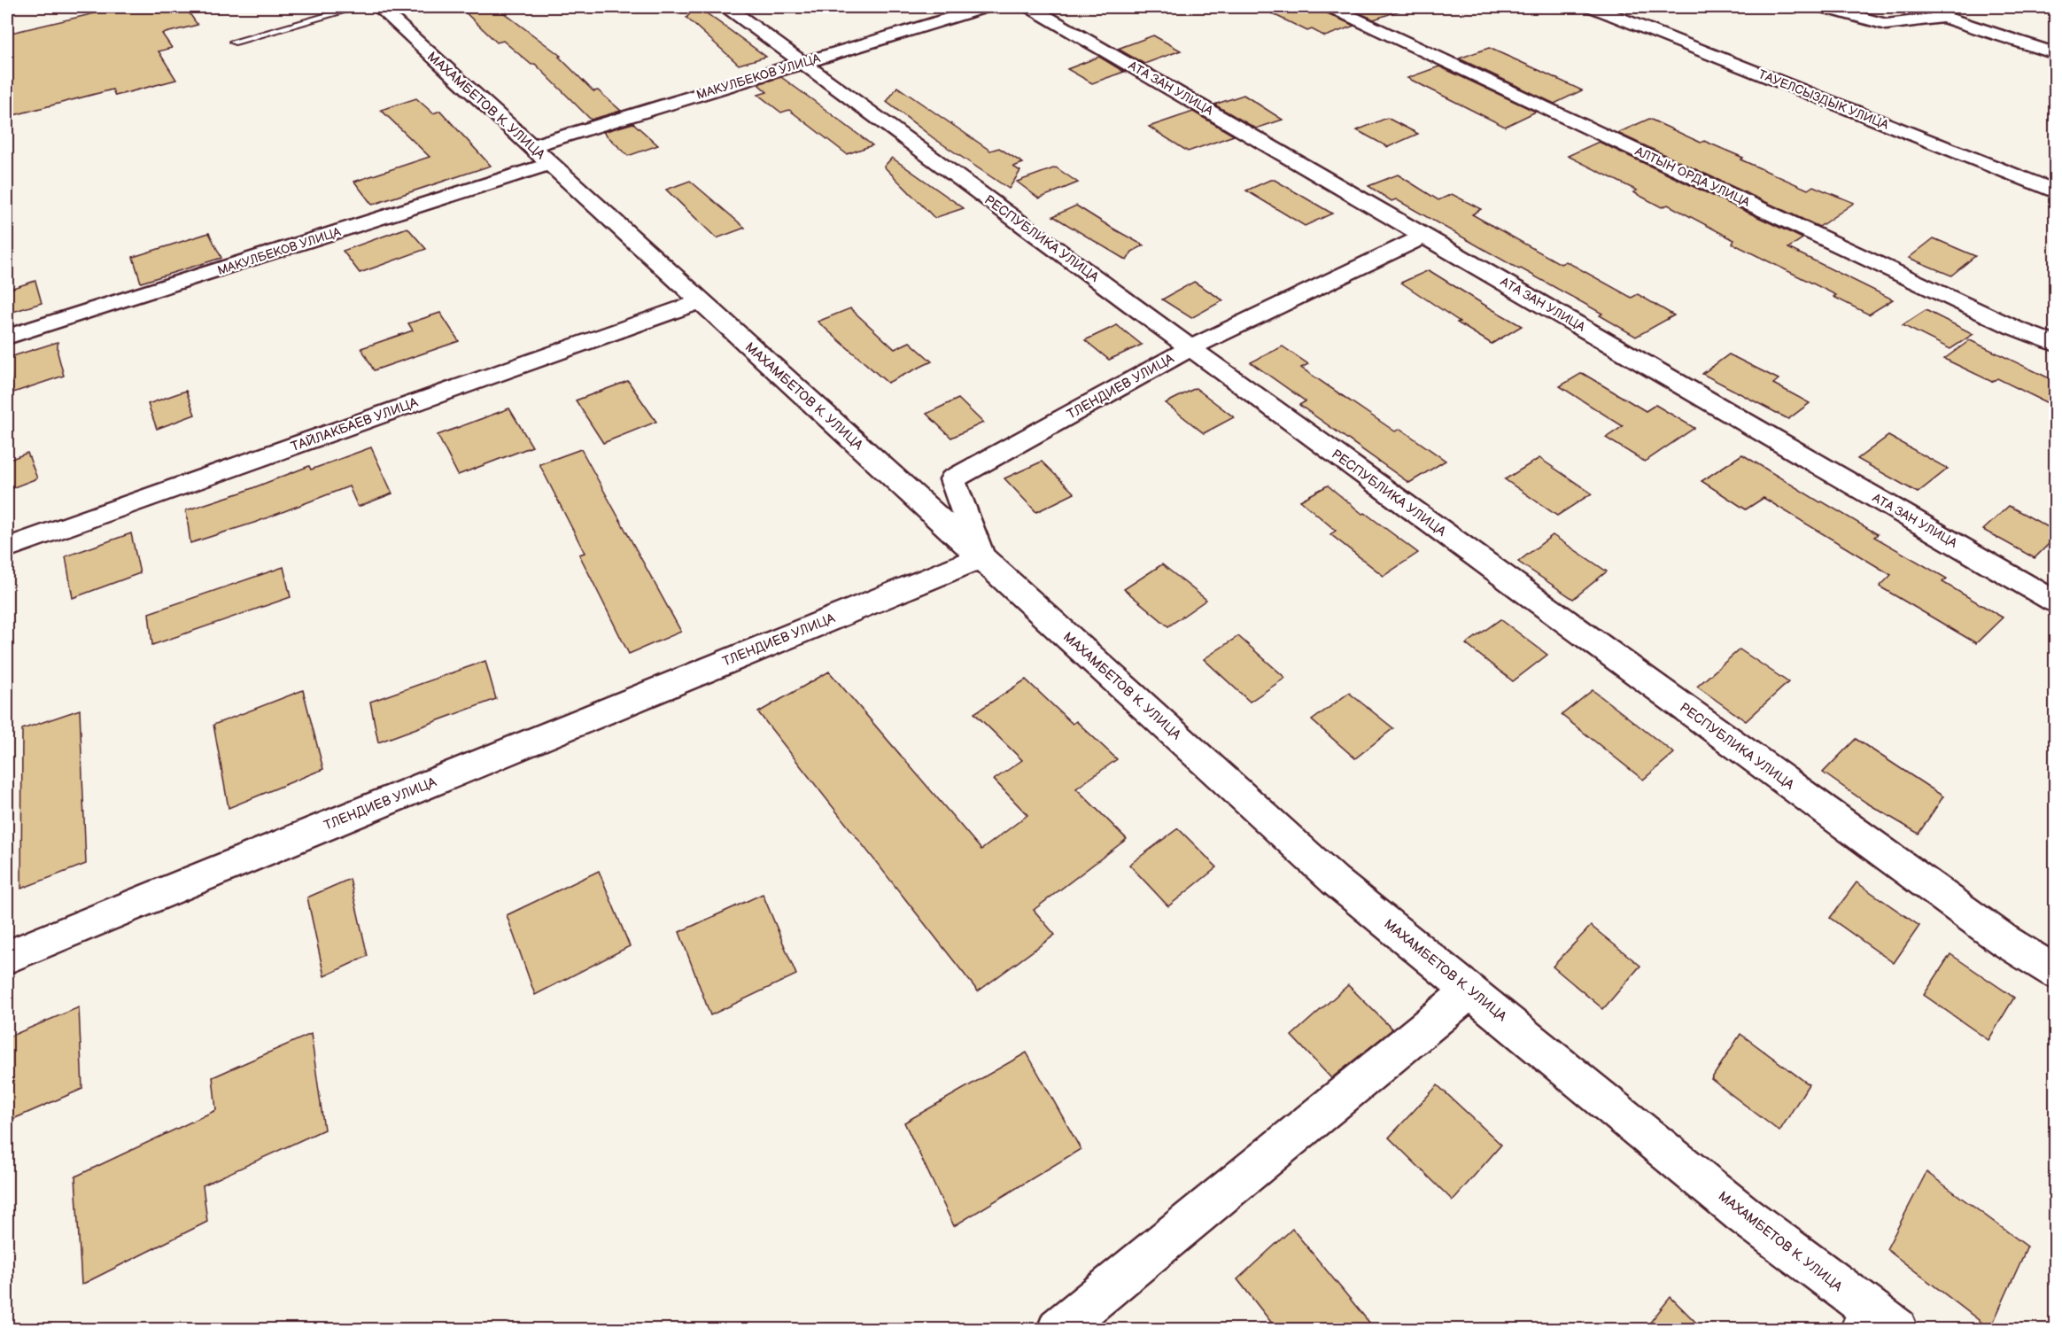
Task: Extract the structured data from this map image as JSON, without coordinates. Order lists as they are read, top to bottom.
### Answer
{
  "streets": {
    "street": [
      "МАКУЛБЕКОВ УЛИЦА",
      "АТА ЗАН УЛИЦА",
      "ТАУЕЛСЫЗДЫК УЛИЦА",
      "МАХАМБЕТОВ К. УЛИЦА",
      "АЛТЫН ОРДА УЛИЦА",
      "РЕСПУБЛИКА УЛИЦА",
      "ТЛЕНДИЕВ УЛИЦА",
      "ТАЙЛАКБАЕВ УЛИЦА"
    ]
  },
  "crossings": [
    ["МАКУЛБЕКОВ УЛИЦА", "МАХАМБЕТОВ К. УЛИЦА"],
    ["МАКУЛБЕКОВ УЛИЦА", "РЕСПУБЛИКА УЛИЦА"],
    ["АТА ЗАН УЛИЦА", "ТЛЕНДИЕВ УЛИЦА"],
    ["МАХАМБЕТОВ К. УЛИЦА", "ТЛЕНДИЕВ УЛИЦА"],
    ["МАХАМБЕТОВ К. УЛИЦА", "ТАЙЛАКБАЕВ УЛИЦА"],
    ["РЕСПУБЛИКА УЛИЦА", "ТЛЕНДИЕВ УЛИЦА"]
  ]
}
